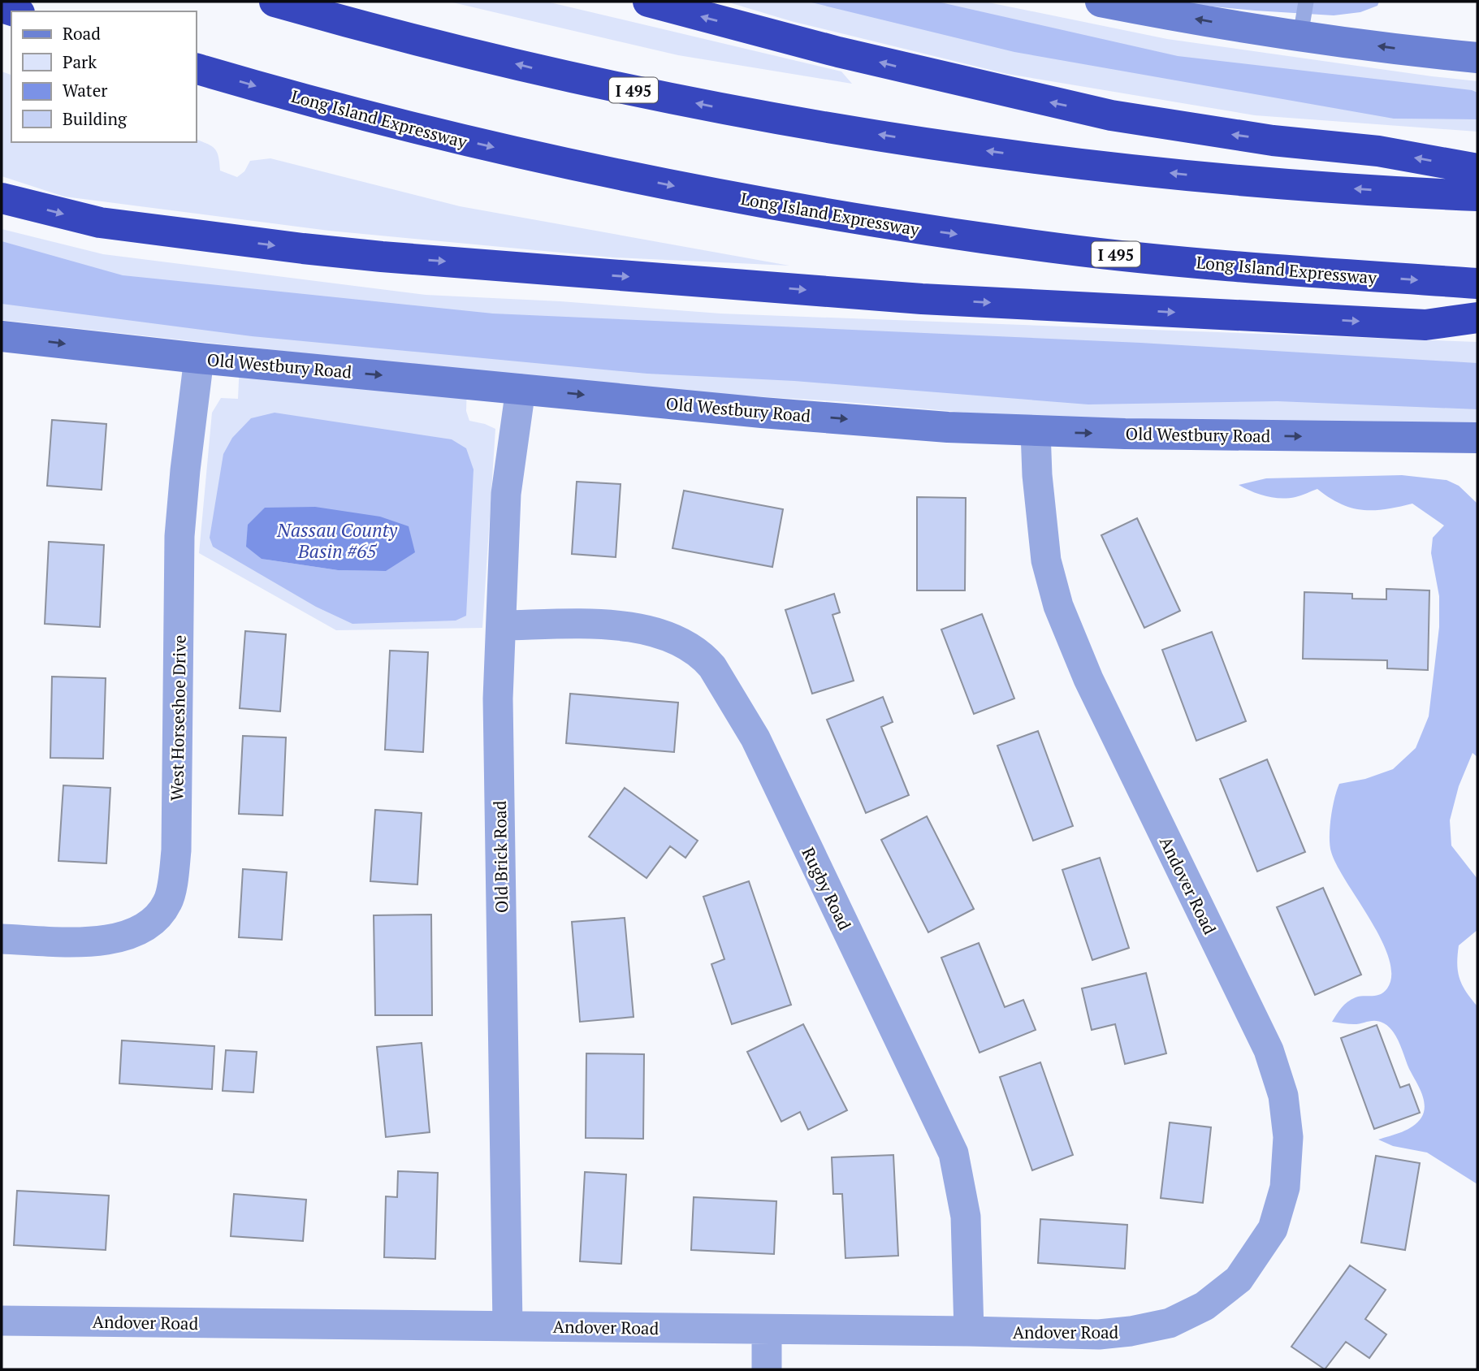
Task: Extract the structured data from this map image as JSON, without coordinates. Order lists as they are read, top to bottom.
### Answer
{
  "streets": {
    "highway": ["I 495", "Long Island Expressway"],
    "main road": ["Old Westbury Road"],
    "street": [
      "West Horseshoe Drive",
      "Old Brick Road",
      "Andover Road",
      "Rugby Road"
    ]
  },
  "crossings": [
    ["Old Westbury Road", "West Horseshoe Drive"],
    ["Old Westbury Road", "Old Brick Road"],
    ["Old Westbury Road", "Andover Road"],
    ["Old Brick Road", "Andover Road"],
    ["Old Brick Road", "Rugby Road"],
    ["Andover Road", "Rugby Road"]
  ],
  "one_way": ["Old Westbury Road"],
  "water": ["Nassau County Basin #65"],
  "legend": [
    "Road",
    "Park",
    "Water",
    "Building"
  ]
}
